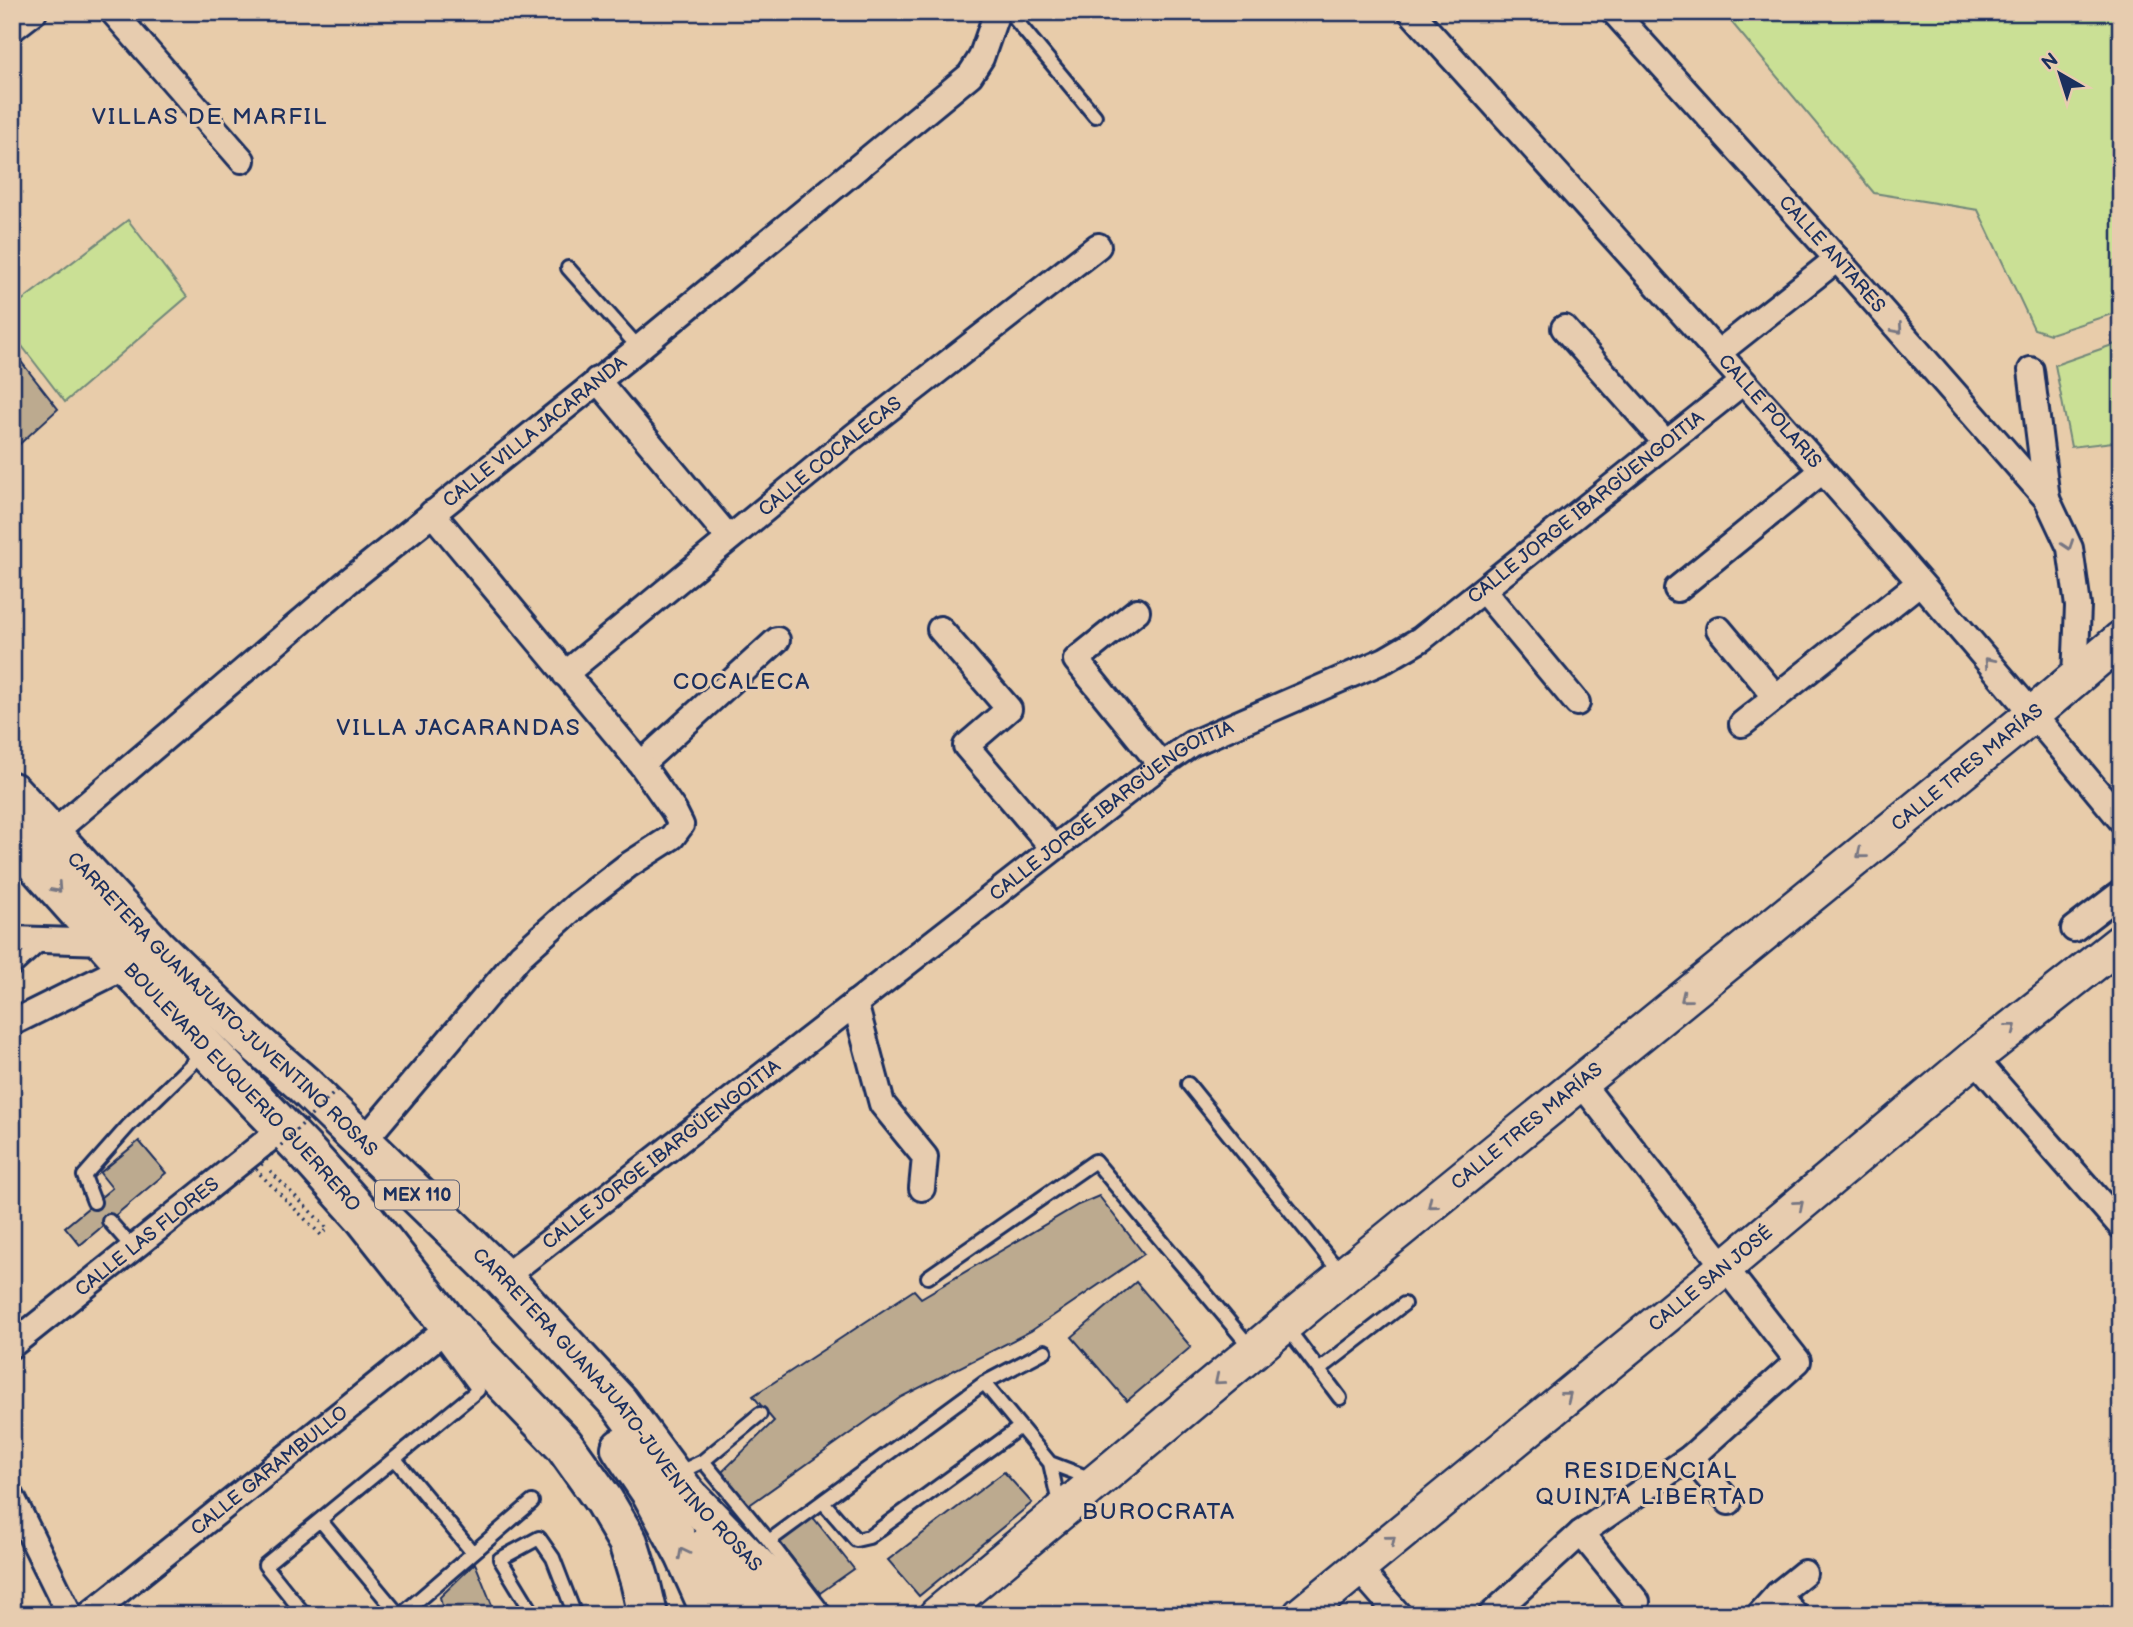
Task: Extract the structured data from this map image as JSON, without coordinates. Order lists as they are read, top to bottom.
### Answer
{
  "streets": {
    "main road": [
      "CALLE TRES MARÍAS",
      "CARRETERA GUANAJUATO-JUVENTINO ROSAS",
      "BOULEVARD EUQUERIO GUERRERO",
      "MEX 110",
      "CALLE SAN JOSÉ"
    ],
    "street": [
      "CALLE ANTARES",
      "CALLE POLARIS",
      "CALLE VILLA JACARANDA",
      "CALLE COCALECAS",
      "CALLE JORGE IBARGÜENGOITIA",
      "CALLE LAS FLORES",
      "CALLE GARAMBULLO"
    ]
  },
  "crossings": [
    ["CALLE ANTARES", "CALLE TRES MARÍAS"],
    ["CALLE POLARIS", "CALLE JORGE IBARGÜENGOITIA"],
    ["CALLE POLARIS", "CALLE TRES MARÍAS"],
    ["CALLE VILLA JACARANDA", "CARRETERA GUANAJUATO-JUVENTINO ROSAS"],
    ["CALLE JORGE IBARGÜENGOITIA", "CARRETERA GUANAJUATO-JUVENTINO ROSAS"],
    ["BOULEVARD EUQUERIO GUERRERO", "CALLE LAS FLORES"],
    ["BOULEVARD EUQUERIO GUERRERO", "CALLE GARAMBULLO"]
  ],
  "one_way": ["CALLE ANTARES", "CALLE TRES MARÍAS", "CALLE SAN JOSÉ"],
  "districts": [
    "VILLAS DE MARFIL",
    "COCALECA",
    "VILLA JACARANDAS",
    "RESIDENCIAL QUINTA LIBERTAD",
    "BUROCRATA"
  ],
  "north": "top left"
}
